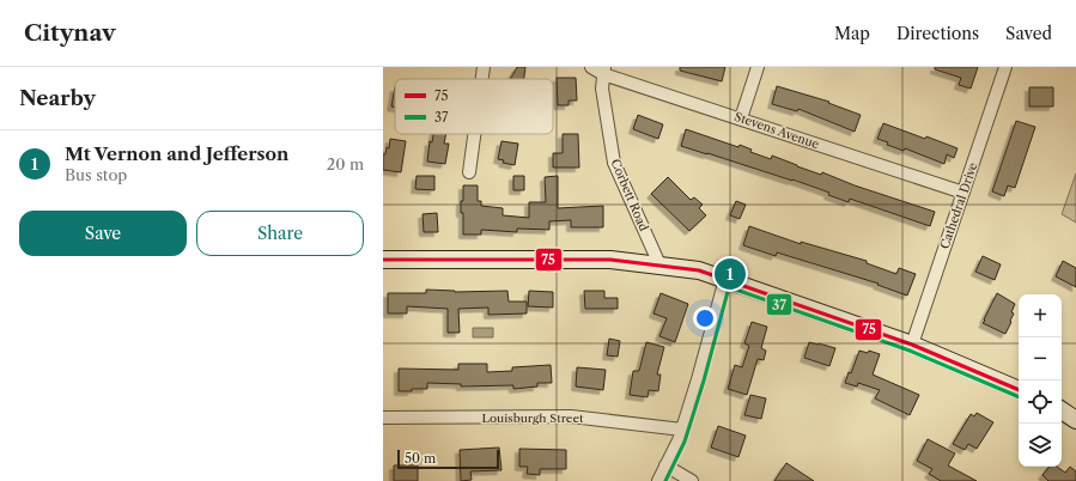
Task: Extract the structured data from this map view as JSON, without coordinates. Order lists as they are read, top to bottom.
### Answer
{
  "streets": {
    "street": [
      "Stevens Avenue",
      "Corbett Road",
      "Cathedral Drive",
      "Louisburgh Street"
    ]
  },
  "crossings": [
    ["Stevens Avenue", "Corbett Road"],
    ["Stevens Avenue", "Cathedral Drive"]
  ],
  "lines": ["transit line 75", "transit line 37"],
  "legend": ["75", "37"],
  "scale_bar": "50 m",
  "page": {
    "header": "Citynav",
    "nav": ["Map", "Directions", "Saved"],
    "heading": "Nearby",
    "list": [
      {
        "mark": "1",
        "name": "Mt Vernon and Jefferson",
        "note": "Bus stop",
        "value": "20 m"
      }
    ],
    "buttons": ["Save", "Share"],
    "pins": "1",
    "map_buttons": ["+", "−"],
    "scale": "50 m"
  }
}
